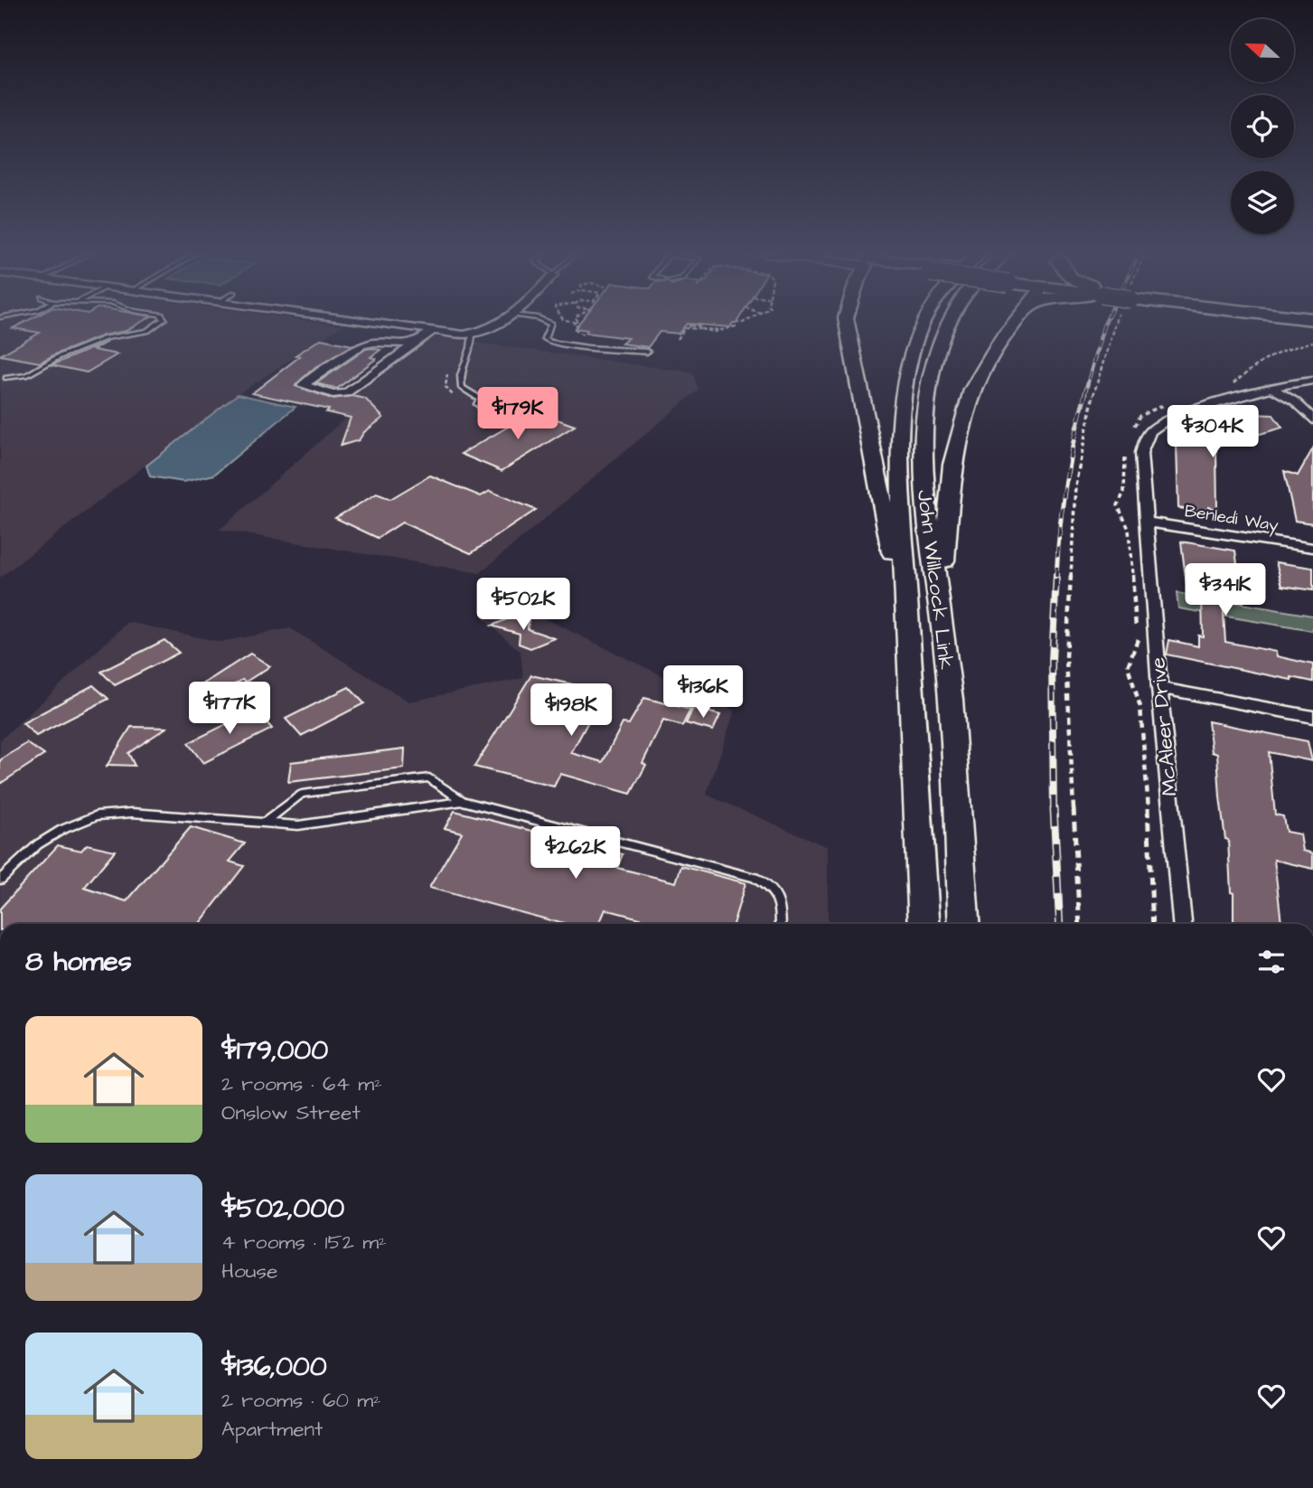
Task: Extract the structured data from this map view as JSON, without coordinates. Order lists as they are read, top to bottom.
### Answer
{
  "streets": {
    "main road": ["John Willcock Link"],
    "street": ["Benledi Way", "McAleer Drive"]
  },
  "crossings": [
    ["Benledi Way", "McAleer Drive"]
  ],
  "north": "left",
  "page": {
    "price": [
      "$179K",
      "$304K",
      "$341K",
      "$502K",
      "$136K",
      "$177K",
      "$198K",
      "$262K"
    ],
    "heading": "8 homes",
    "list": [
      {
        "name": "$179,000",
        "note": "2 rooms · 64 m² · Onslow Street"
      },
      {
        "name": "$502,000",
        "note": "4 rooms · 152 m² · House"
      },
      {
        "name": "$136,000",
        "note": "2 rooms · 60 m² · Apartment"
      }
    ]
  }
}
